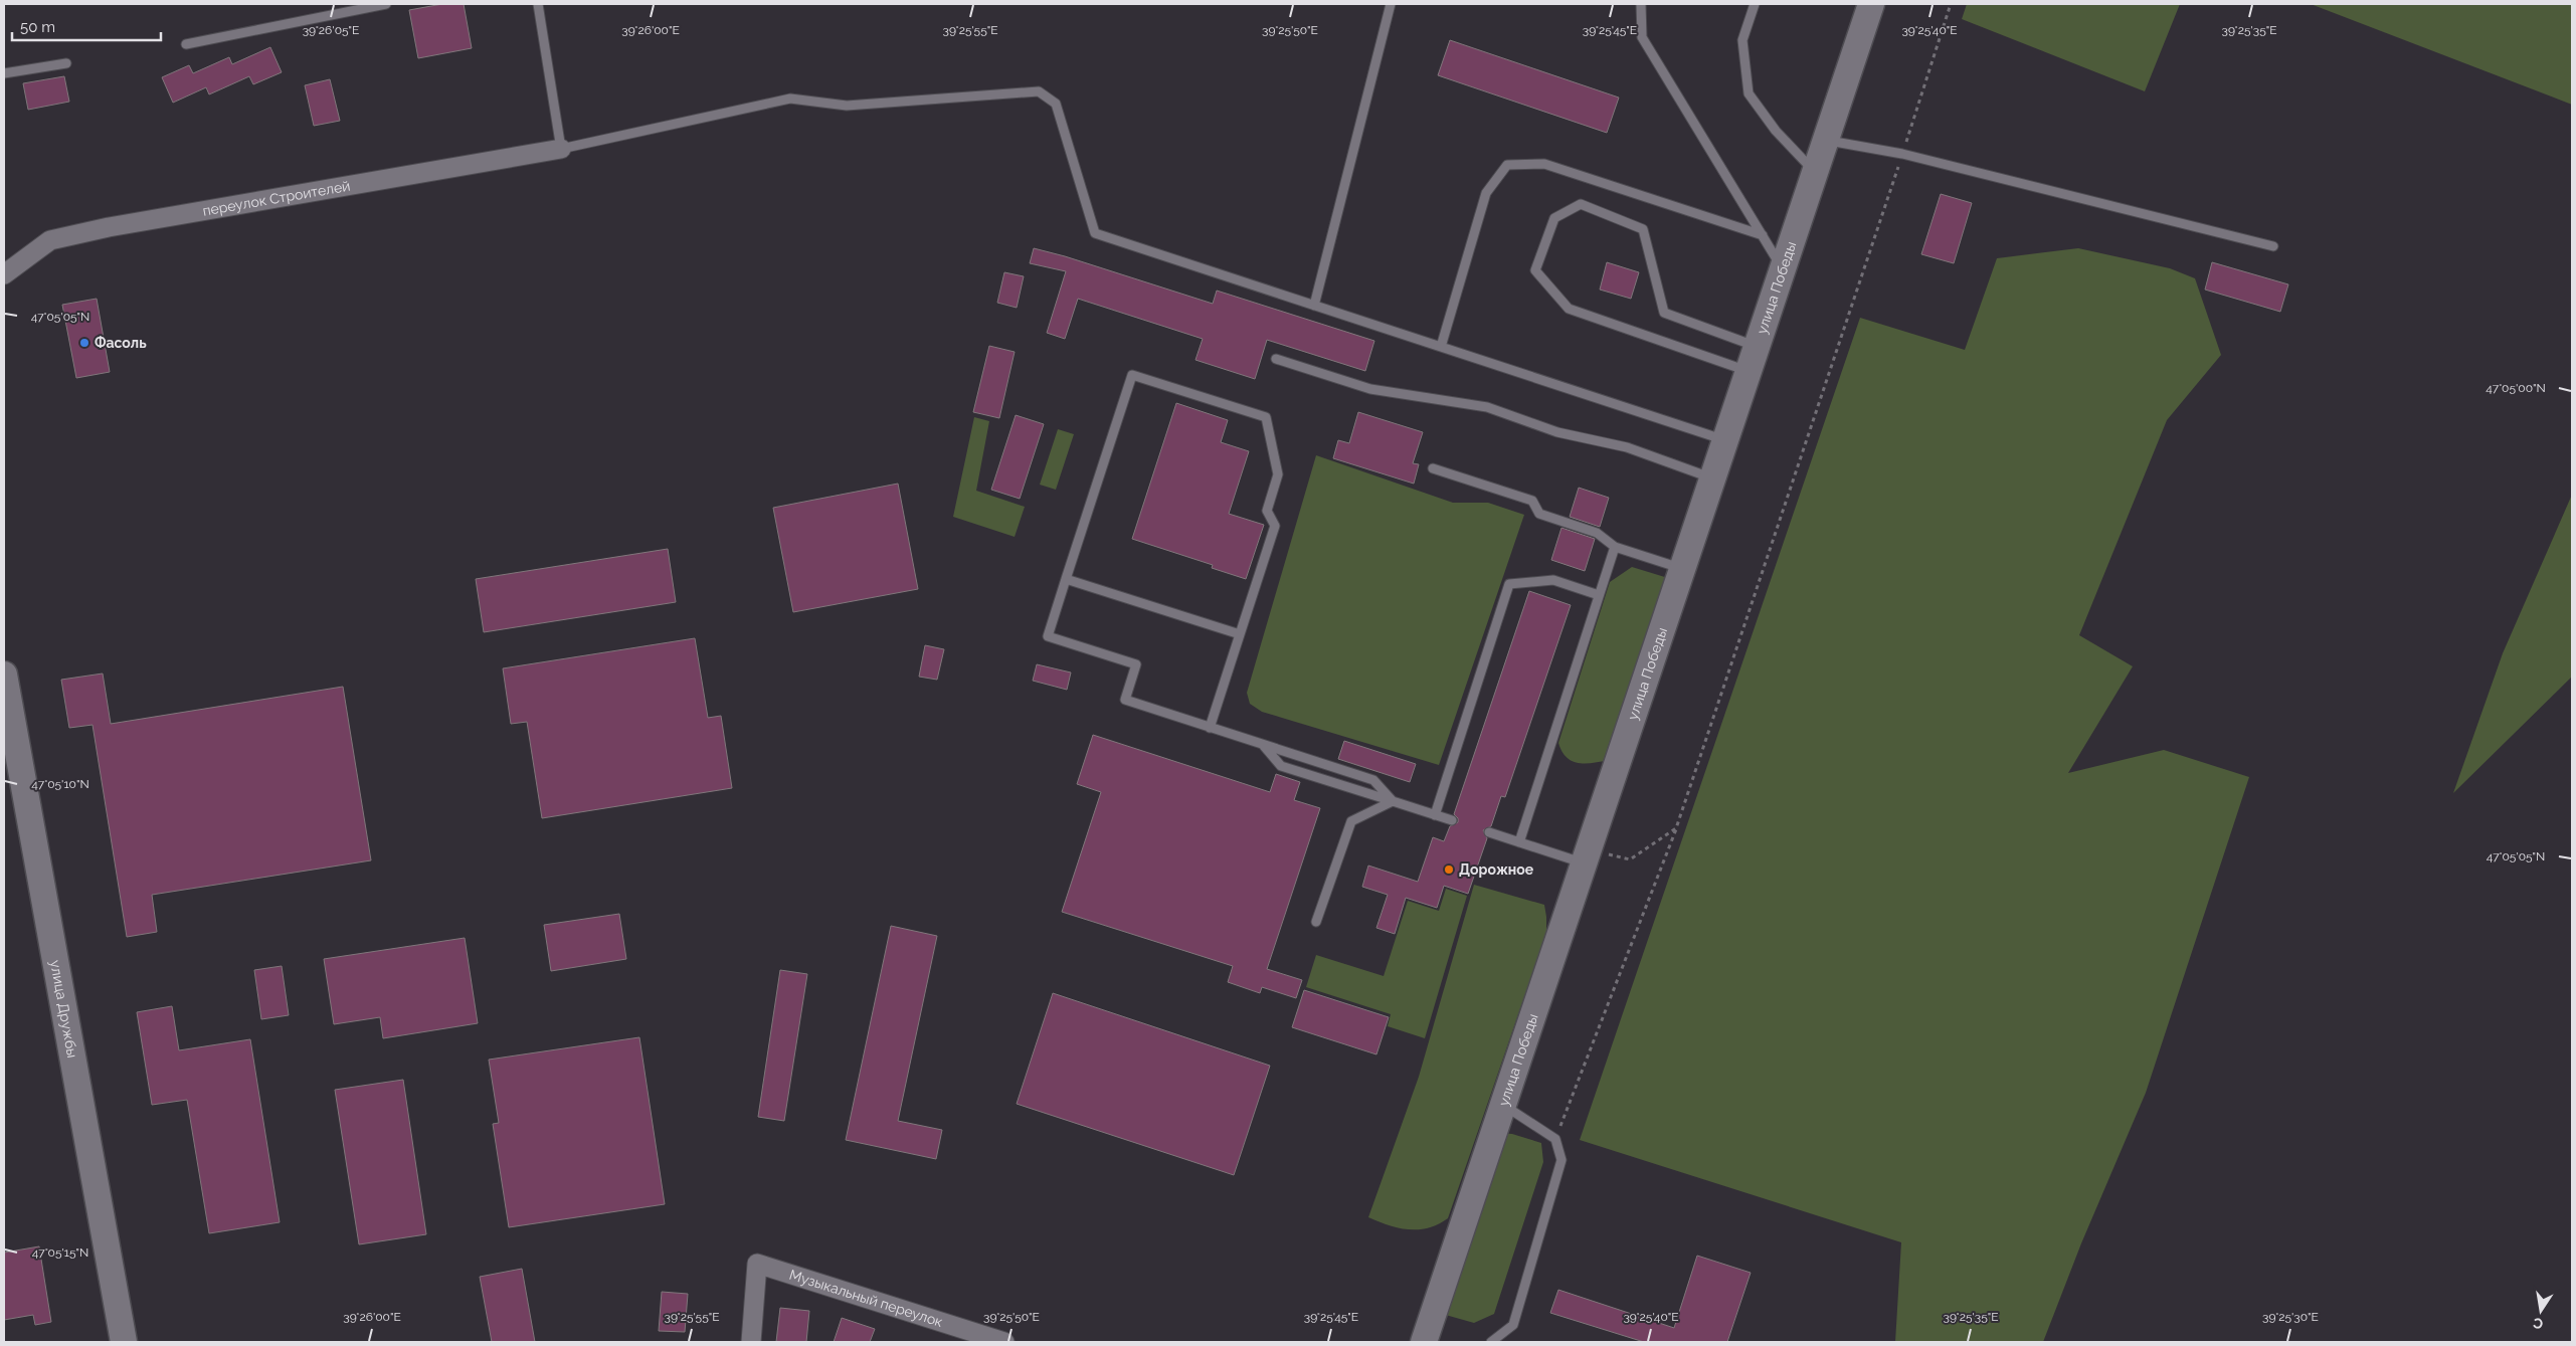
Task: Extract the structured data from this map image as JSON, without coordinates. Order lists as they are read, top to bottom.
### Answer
{
  "streets": {
    "main road": ["улица Победы", "улица Дружбы"],
    "street": ["переулок Строителей", "Музыкальный переулок"]
  },
  "places": ["Фасоль", "Дорожное"],
  "scale_bar": "50 m",
  "north": "bottom",
  "coordinates": [
    "39°26'05\"E",
    "39°26'00\"E",
    "39°25'55\"E",
    "39°25'50\"E",
    "39°25'45\"E",
    "39°25'40\"E",
    "39°25'35\"E",
    "47°05'05\"N",
    "47°05'00\"N",
    "47°05'10\"N",
    "47°05'15\"N",
    "39°25'30\"E"
  ]
}
